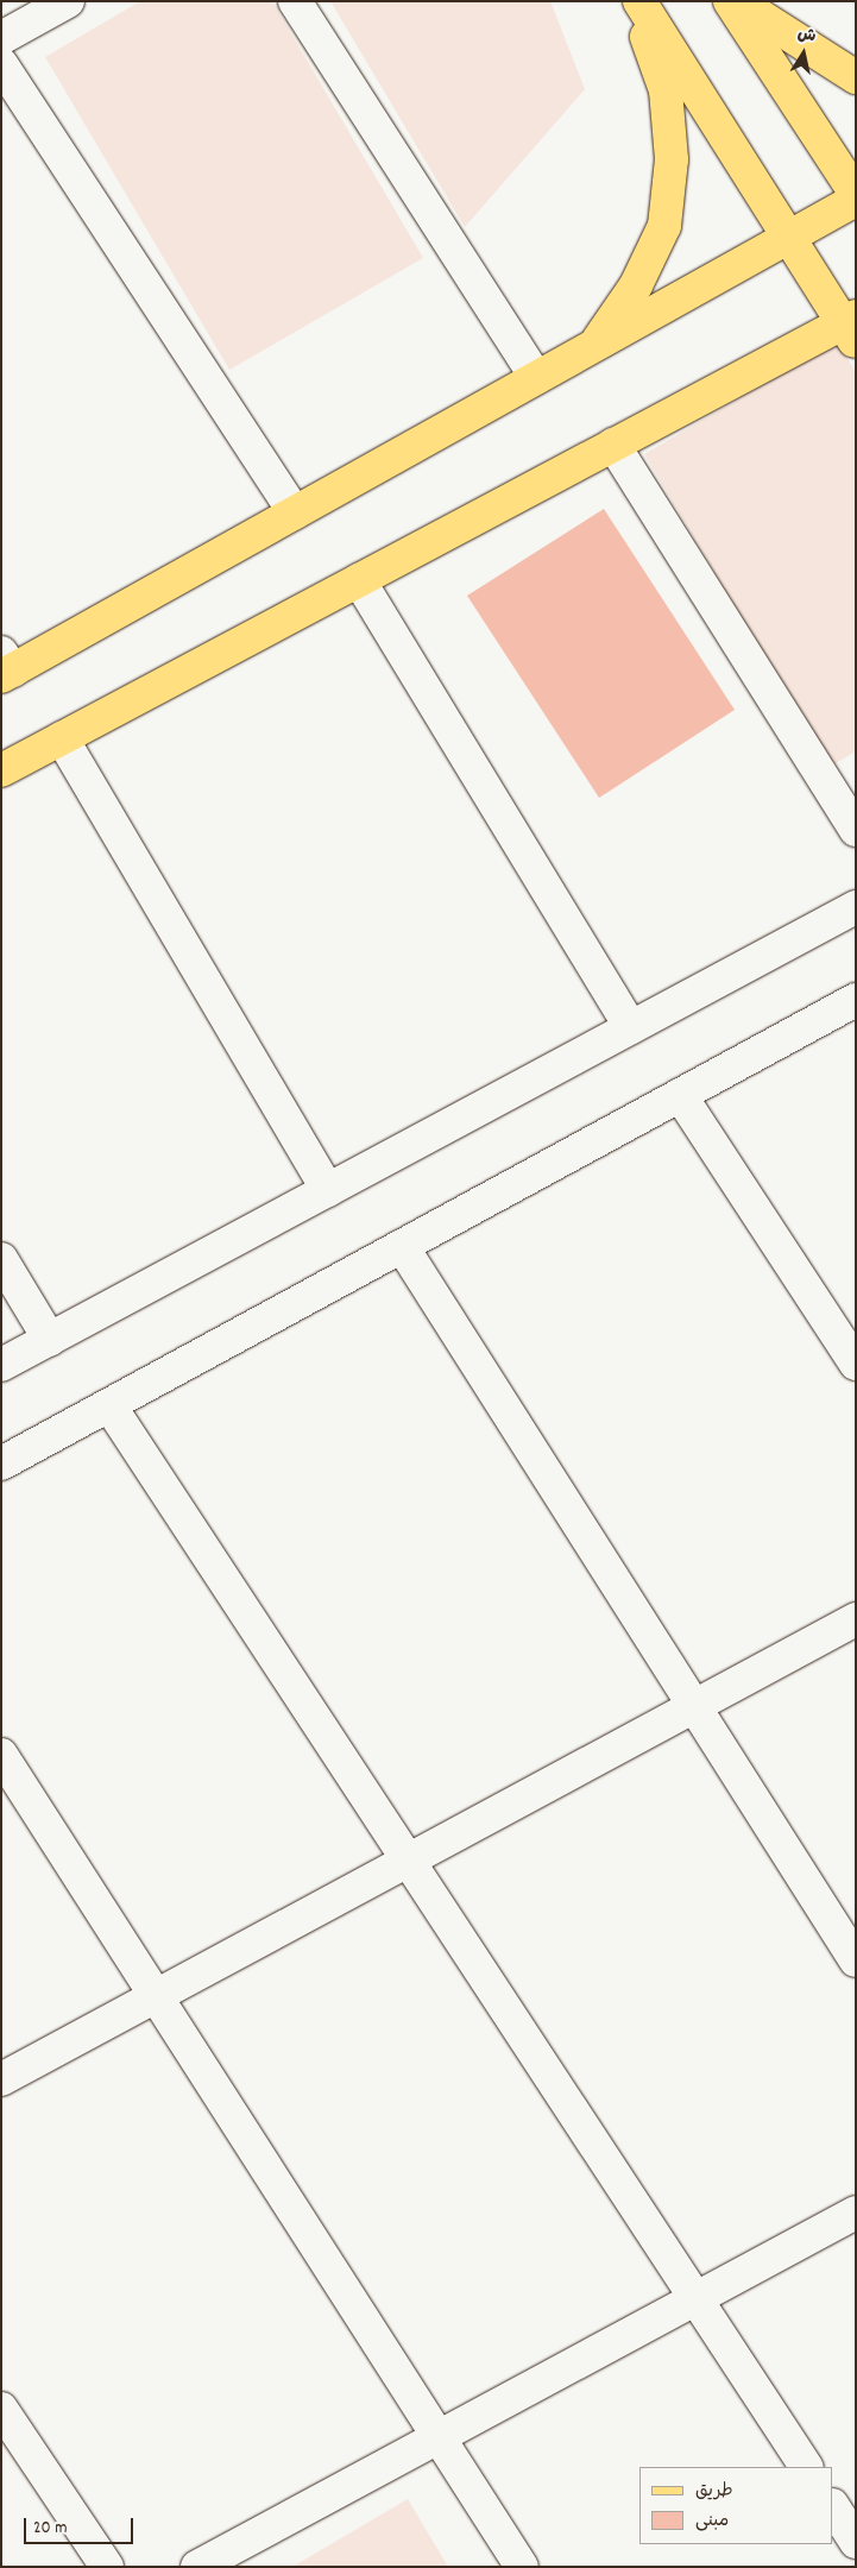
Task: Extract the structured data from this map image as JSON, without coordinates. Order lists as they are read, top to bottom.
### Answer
{
  "legend": ["طريق", "مبنى"],
  "scale_bar": "20 m",
  "north": "top"
}
